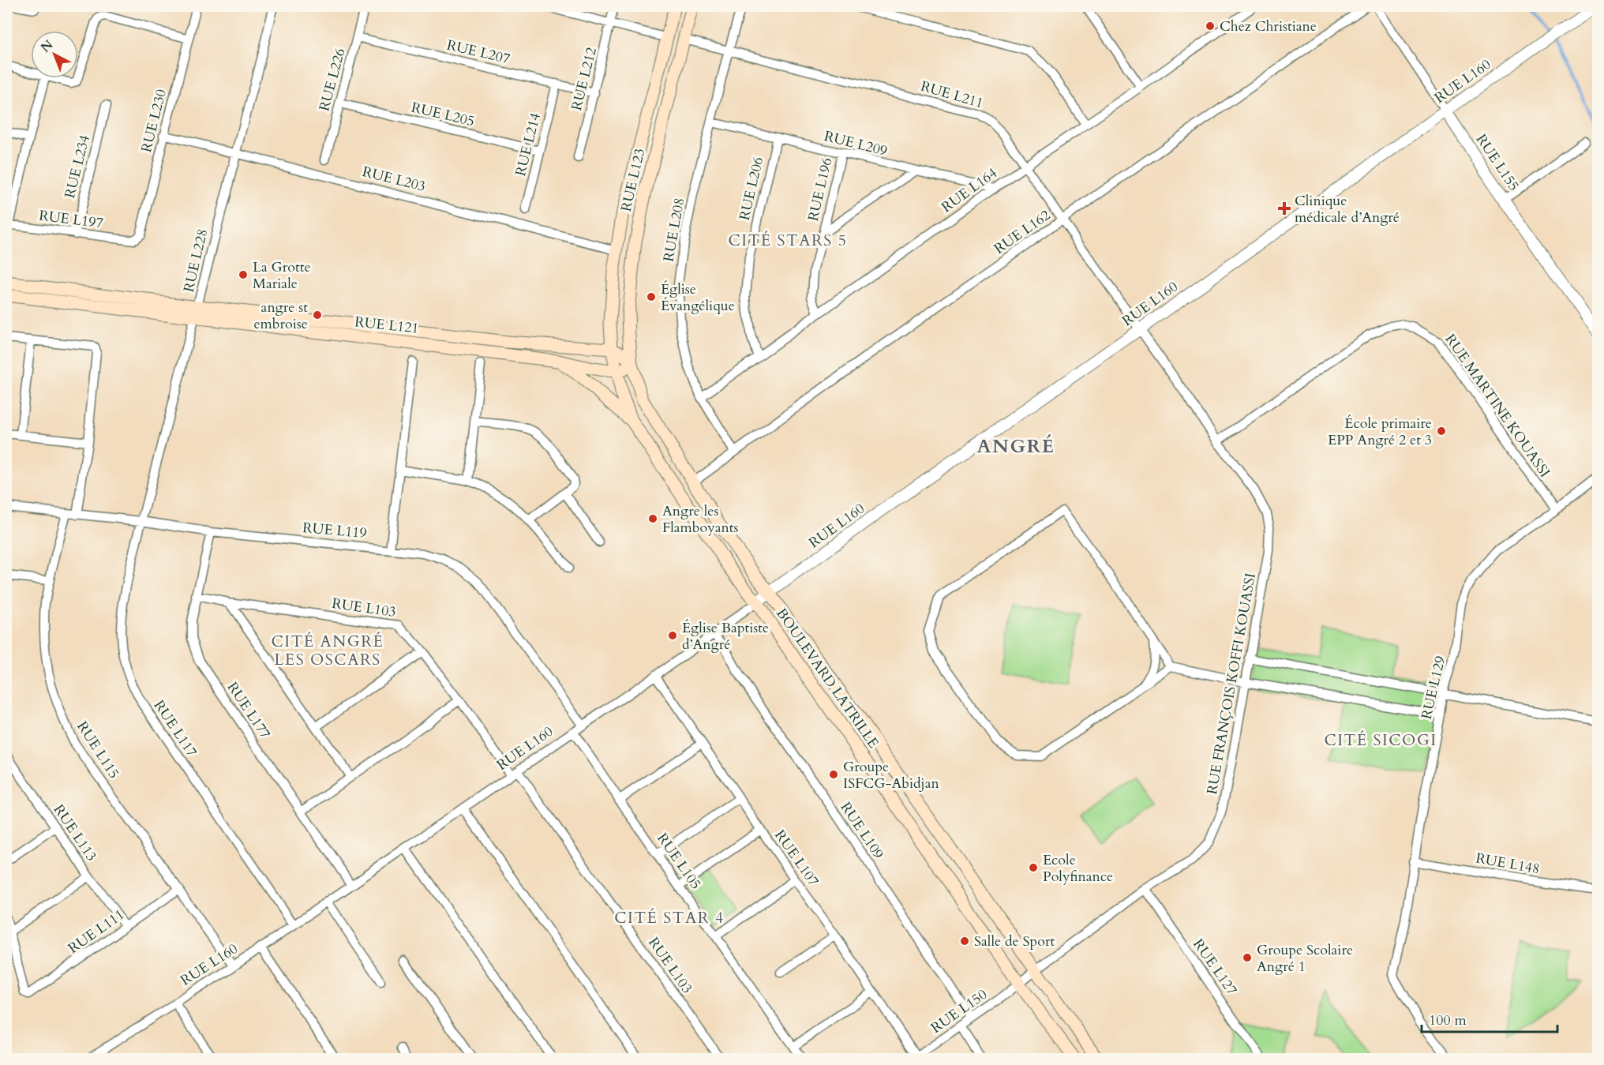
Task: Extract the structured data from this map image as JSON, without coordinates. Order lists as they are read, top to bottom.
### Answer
{
  "streets": {
    "main road": ["RUE L123", "RUE L121", "BOULEVARD LATRILLE"],
    "street": [
      "RUE L207",
      "RUE L212",
      "RUE L226",
      "RUE L160",
      "RUE L211",
      "RUE L205",
      "RUE L230",
      "RUE L209",
      "RUE L214",
      "RUE L155",
      "RUE L234",
      "RUE L203",
      "RUE L206",
      "RUE L196",
      "RUE L164",
      "RUE L197",
      "RUE L208",
      "RUE L162",
      "RUE L228",
      "RUE MARTINE KOUASSI",
      "RUE L119",
      "RUE L103",
      "RUE FRANÇOIS KOFFI KOUASSI",
      "RUE L129",
      "RUE L177",
      "RUE L117",
      "RUE L115",
      "RUE L109",
      "RUE L113",
      "RUE L107",
      "RUE L105",
      "RUE L148",
      "RUE L111",
      "RUE L127",
      "RUE L150"
    ]
  },
  "crossings": [
    ["RUE L207", "RUE L212"],
    ["RUE L207", "RUE L226"],
    ["RUE L207", "RUE L214"],
    ["RUE L226", "RUE L205"],
    ["RUE L160", "RUE L211"],
    ["RUE L160", "RUE L155"],
    ["RUE L160", "RUE L119"],
    ["RUE L160", "RUE L103"],
    ["RUE L160", "BOULEVARD LATRILLE"],
    ["RUE L160", "RUE FRANÇOIS KOFFI KOUASSI"],
    ["RUE L160", "RUE L177"],
    ["RUE L160", "RUE L117"],
    ["RUE L160", "RUE L115"],
    ["RUE L160", "RUE L109"],
    ["RUE L160", "RUE L107"],
    ["RUE L160", "RUE L105"],
    ["RUE L211", "RUE L123"],
    ["RUE L211", "RUE L164"],
    ["RUE L211", "RUE L208"],
    ["RUE L211", "RUE L162"],
    ["RUE L211", "RUE FRANÇOIS KOFFI KOUASSI"],
    ["RUE L205", "RUE L214"],
    ["RUE L230", "RUE L203"],
    ["RUE L230", "RUE L197"],
    ["RUE L209", "RUE L206"],
    ["RUE L209", "RUE L196"],
    ["RUE L209", "RUE L164"],
    ["RUE L209", "RUE L208"],
    ["RUE L234", "RUE L197"],
    ["RUE L203", "RUE L123"],
    ["RUE L203", "RUE L228"],
    ["RUE L123", "RUE L121"],
    ["RUE L123", "BOULEVARD LATRILLE"],
    ["RUE L206", "RUE L164"],
    ["RUE L196", "RUE L164"],
    ["RUE L164", "RUE L208"],
    ["RUE L208", "RUE L162"],
    ["RUE L162", "BOULEVARD LATRILLE"],
    ["RUE L228", "RUE L121"],
    ["RUE L228", "RUE L119"],
    ["RUE L228", "RUE L117"],
    ["RUE L121", "BOULEVARD LATRILLE"],
    ["RUE MARTINE KOUASSI", "RUE FRANÇOIS KOFFI KOUASSI"],
    ["RUE MARTINE KOUASSI", "RUE L129"],
    ["RUE L119", "RUE L177"],
    ["RUE L119", "RUE L117"],
    ["RUE L119", "RUE L115"],
    ["RUE L103", "RUE L177"],
    ["BOULEVARD LATRILLE", "RUE FRANÇOIS KOFFI KOUASSI"],
    ["BOULEVARD LATRILLE", "RUE L150"],
    ["RUE FRANÇOIS KOFFI KOUASSI", "RUE L127"],
    ["RUE FRANÇOIS KOFFI KOUASSI", "RUE L150"],
    ["RUE L129", "RUE L148"],
    ["RUE L115", "RUE L111"],
    ["RUE L109", "RUE L150"],
    ["RUE L113", "RUE L111"],
    ["RUE L107", "RUE L150"]
  ],
  "districts": [
    "CITÉ STARS 5",
    "ANGRÉ",
    "CITÉ ANGRÉ LES OSCARS",
    "CITÉ SICOGI",
    "CITÉ STAR 4"
  ],
  "places": {
    "other": [
      "Chez Christiane",
      "La Grotte Mariale",
      "Église Évangélique",
      "angre st embroise",
      "École primaire EPP Angré 2 et 3",
      "Angre les Flamboyants",
      "Église Baptiste d’Angré",
      "Groupe ISFCG-Abidjan",
      "Ecole Polyfinance",
      "Salle de Sport",
      "Groupe Scolaire Angré 1"
    ],
    "health": ["Clinique médicale d’Angré"]
  },
  "scale_bar": "100 m",
  "north": "top left"
}
